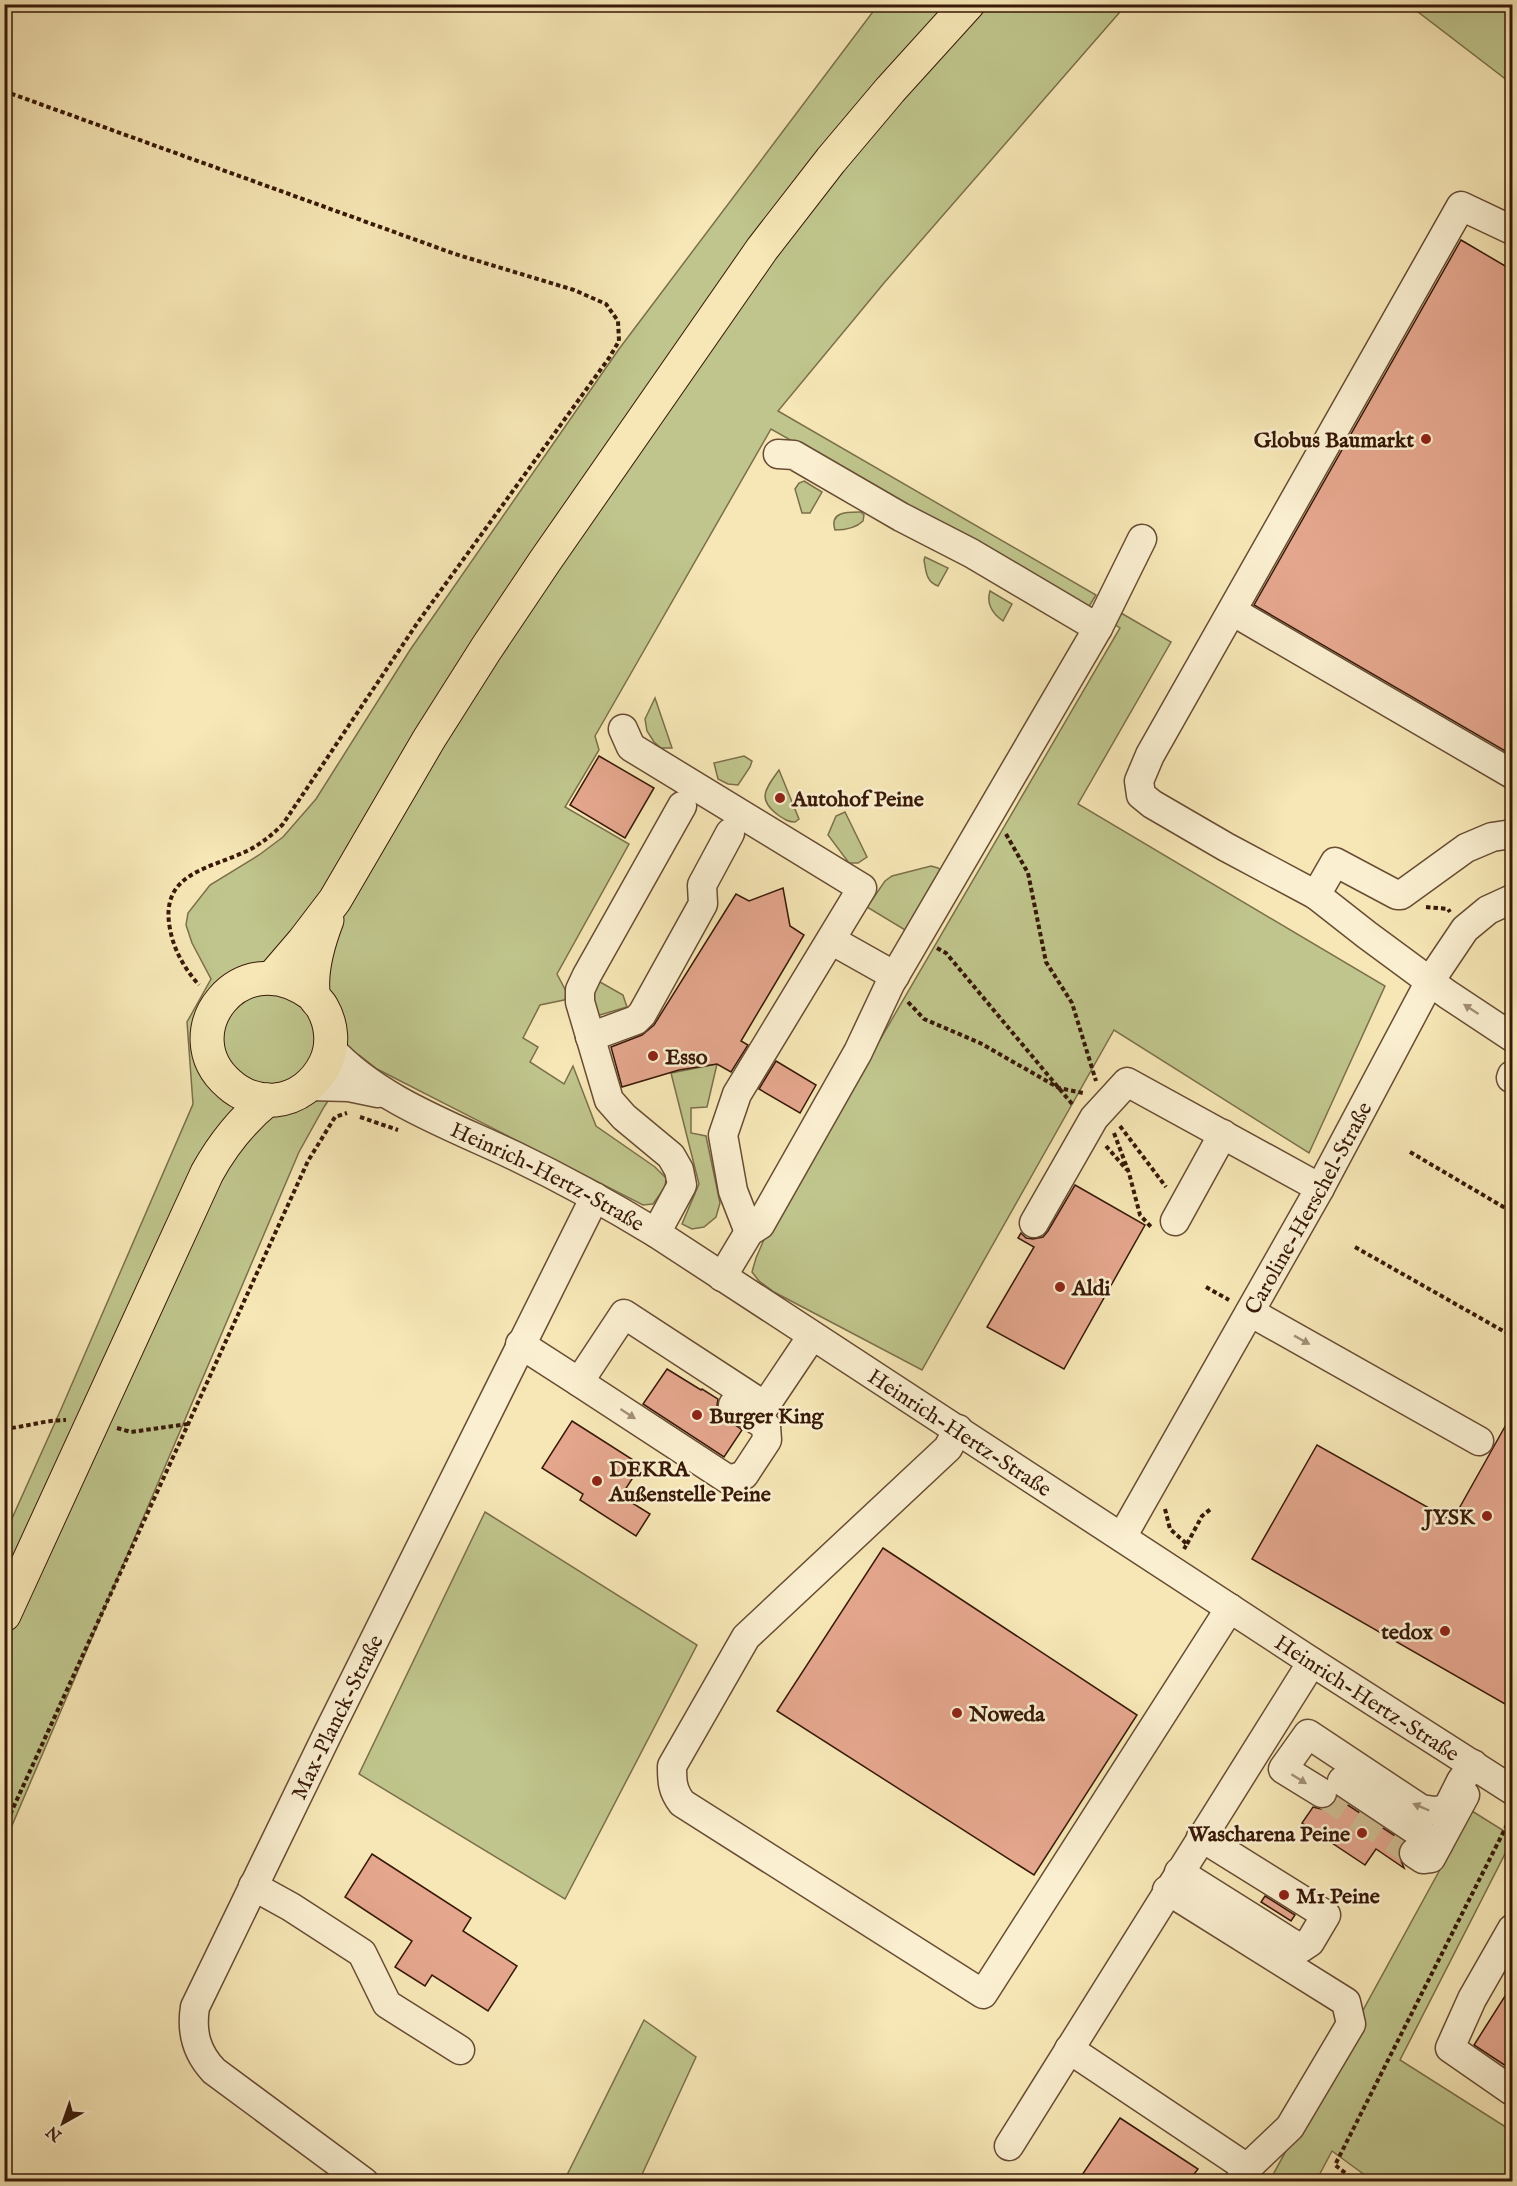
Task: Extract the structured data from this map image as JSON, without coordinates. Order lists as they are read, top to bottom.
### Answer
{
  "streets": {
    "street": ["Heinrich-Hertz-Straße", "Caroline-Herschel-Straße", "Max-Planck-Straße"]
  },
  "crossings": [
    ["Heinrich-Hertz-Straße", "Caroline-Herschel-Straße"],
    ["Heinrich-Hertz-Straße", "Max-Planck-Straße"]
  ],
  "places": [
    "Globus Baumarkt",
    "Autohof Peine",
    "Esso",
    "Aldi",
    "Burger King",
    "DEKRA Außenstelle Peine",
    "JYSK",
    "tedox",
    "Noweda",
    "Wascharena Peine",
    "M1 Peine"
  ],
  "north": "bottom left"
}
